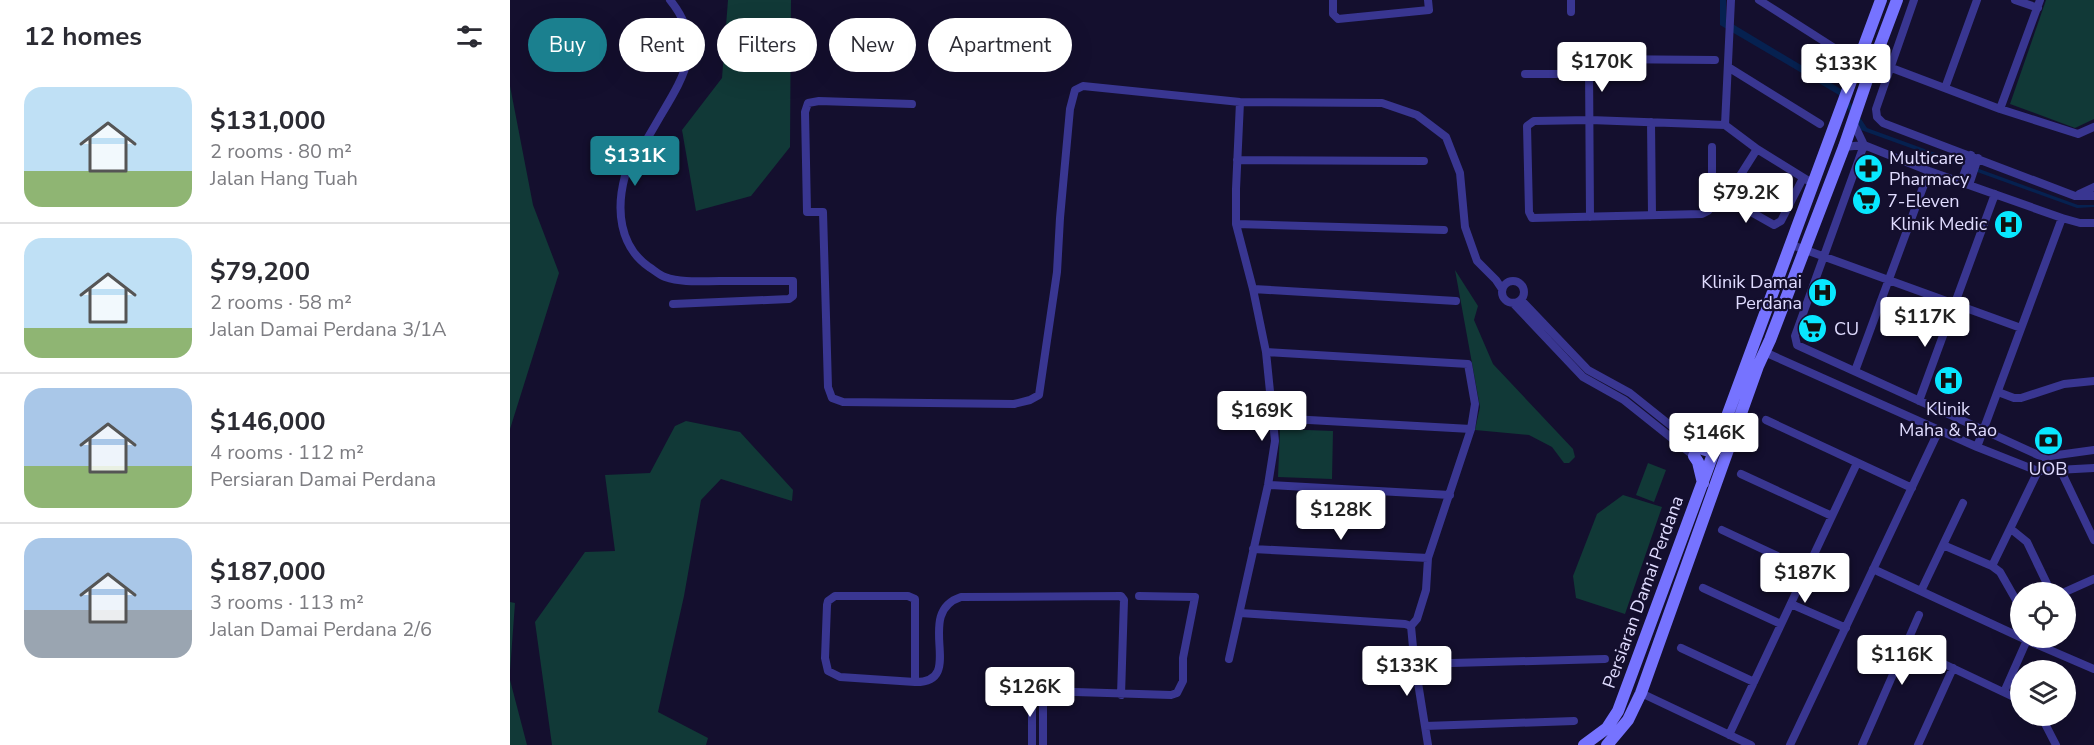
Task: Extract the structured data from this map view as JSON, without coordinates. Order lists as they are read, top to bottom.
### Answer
{
  "streets": {
    "main road": ["Persiaran Damai Perdana"]
  },
  "places": {
    "pharmacy": ["Multicare Pharmacy"],
    "supermarket": ["7-Eleven", "CU"],
    "hospital": ["Klinik Medic", "Klinik Damai Perdana", "Klinik Maha & Rao"],
    "bank": ["UOB"]
  },
  "page": {
    "heading": "12 homes",
    "chip": [
      "Buy",
      "Rent",
      "Filters",
      "New",
      "Apartment"
    ],
    "price": [
      "$170K",
      "$133K",
      "$131K",
      "$79.2K",
      "$117K",
      "$169K",
      "$146K",
      "$128K",
      "$187K",
      "$116K",
      "$133K",
      "$126K"
    ],
    "list": [
      {
        "name": "$131,000",
        "note": "2 rooms · 80 m² · Jalan Hang Tuah"
      },
      {
        "name": "$79,200",
        "note": "2 rooms · 58 m² · Jalan Damai Perdana 3/1A"
      },
      {
        "name": "$146,000",
        "note": "4 rooms · 112 m² · Persiaran Damai Perdana"
      },
      {
        "name": "$187,000",
        "note": "3 rooms · 113 m² · Jalan Damai Perdana 2/6"
      }
    ]
  }
}
